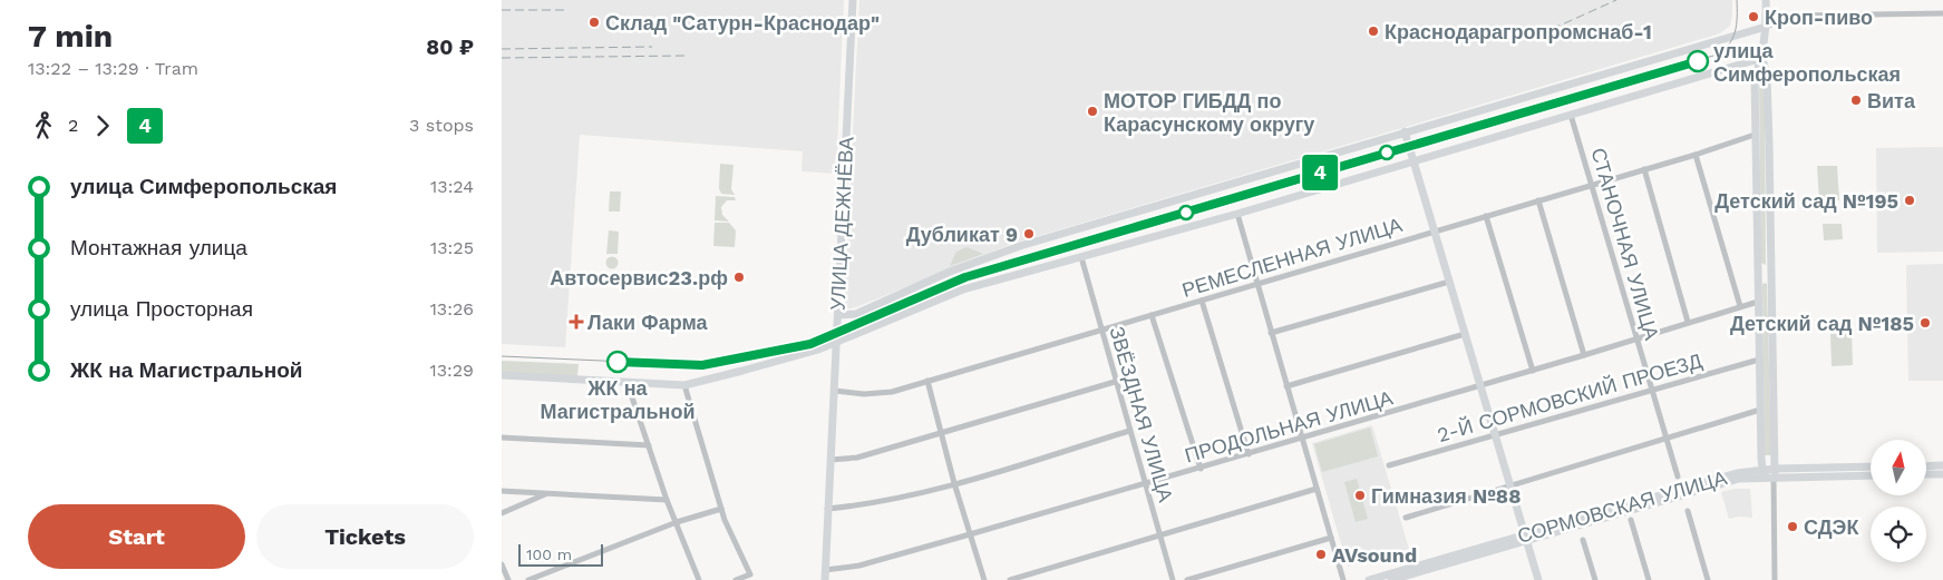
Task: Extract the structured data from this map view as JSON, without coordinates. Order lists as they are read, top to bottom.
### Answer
{
  "streets": {
    "street": [
      "УЛИЦА ДЕЖНЁВА",
      "СТАНОЧНАЯ УЛИЦА",
      "РЕМЕСЛЕННАЯ УЛИЦА",
      "2-Й СОРМОВСКИЙ ПРОЕЗД",
      "ЗВЁЗДНАЯ УЛИЦА",
      "ПРОДОЛЬНАЯ УЛИЦА",
      "СОРМОВСКАЯ УЛИЦА"
    ]
  },
  "crossings": [
    ["УЛИЦА ДЕЖНЁВА", "РЕМЕСЛЕННАЯ УЛИЦА"],
    ["УЛИЦА ДЕЖНЁВА", "ПРОДОЛЬНАЯ УЛИЦА"],
    ["СТАНОЧНАЯ УЛИЦА", "РЕМЕСЛЕННАЯ УЛИЦА"],
    ["СТАНОЧНАЯ УЛИЦА", "2-Й СОРМОВСКИЙ ПРОЕЗД"],
    ["СТАНОЧНАЯ УЛИЦА", "ПРОДОЛЬНАЯ УЛИЦА"],
    ["РЕМЕСЛЕННАЯ УЛИЦА", "ЗВЁЗДНАЯ УЛИЦА"],
    ["ЗВЁЗДНАЯ УЛИЦА", "ПРОДОЛЬНАЯ УЛИЦА"]
  ],
  "places": {
    "other": [
      "Кроп-пиво",
      "Склад \"Сатурн-Краснодар\"",
      "Краснодарагропромснаб-1",
      "улица Симферопольская",
      "Вита",
      "МОТОР ГИБДД по Карасунскому округу",
      "Детский сад №195",
      "Дубликат 9",
      "Автосервис23.рф",
      "Детский сад №185",
      "ЖК на Магистральной",
      "Гимназия №88",
      "СДЭК",
      "AVsound"
    ],
    "health": ["Лаки Фарма"]
  },
  "lines": ["tram line 4"],
  "scale_bar": "100 m",
  "north": "top",
  "page": {
    "heading": ["7 min", "13:22 – 13:29 · Tram", "80 ₽"],
    "on_map": "4",
    "legs": ["2", "4", "3 stops"],
    "list": [
      {
        "name": "улица Симферопольская",
        "value": "13:24"
      },
      {
        "name": "Монтажная улица",
        "value": "13:25"
      },
      {
        "name": "улица Просторная",
        "value": "13:26"
      },
      {
        "name": "ЖК на Магистральной",
        "value": "13:29"
      }
    ],
    "buttons": ["Start", "Tickets"],
    "scale": "100 m"
  }
}
